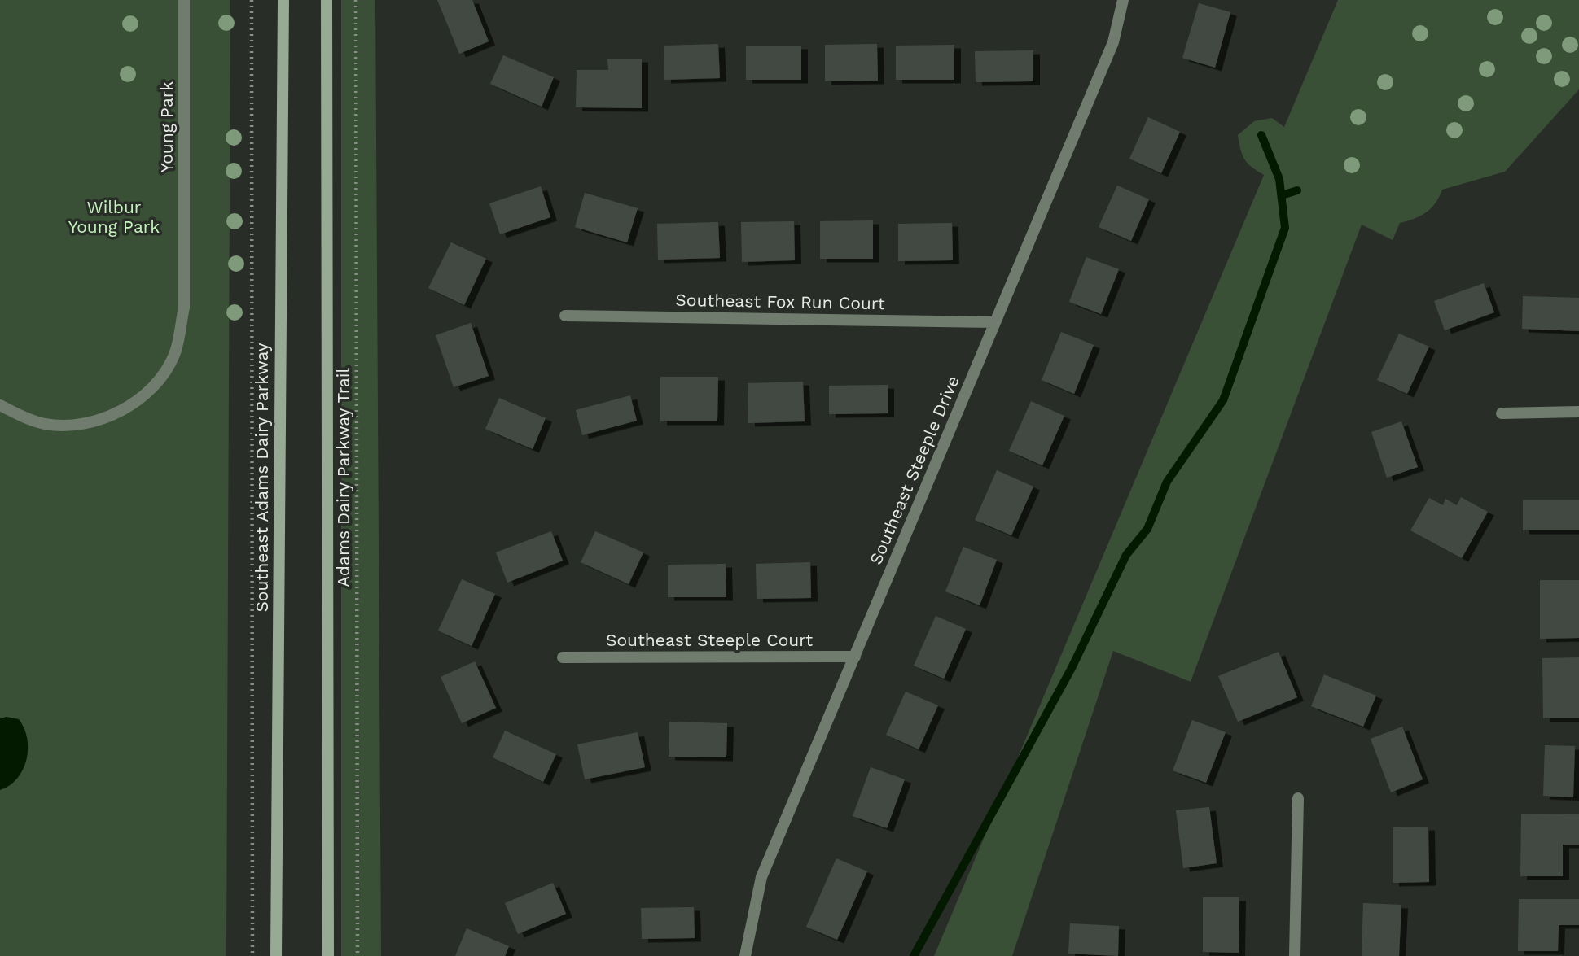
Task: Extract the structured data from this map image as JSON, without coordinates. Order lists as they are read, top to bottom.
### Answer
{
  "streets": {
    "main road": ["Southeast Adams Dairy Parkway"],
    "street": [
      "Young Park",
      "Southeast Fox Run Court",
      "Southeast Steeple Drive",
      "Southeast Steeple Court"
    ],
    "path": ["Adams Dairy Parkway Trail"]
  },
  "crossings": [
    ["Southeast Fox Run Court", "Southeast Steeple Drive"],
    ["Southeast Steeple Drive", "Southeast Steeple Court"]
  ],
  "parks": ["Wilbur Young Park"]
}
